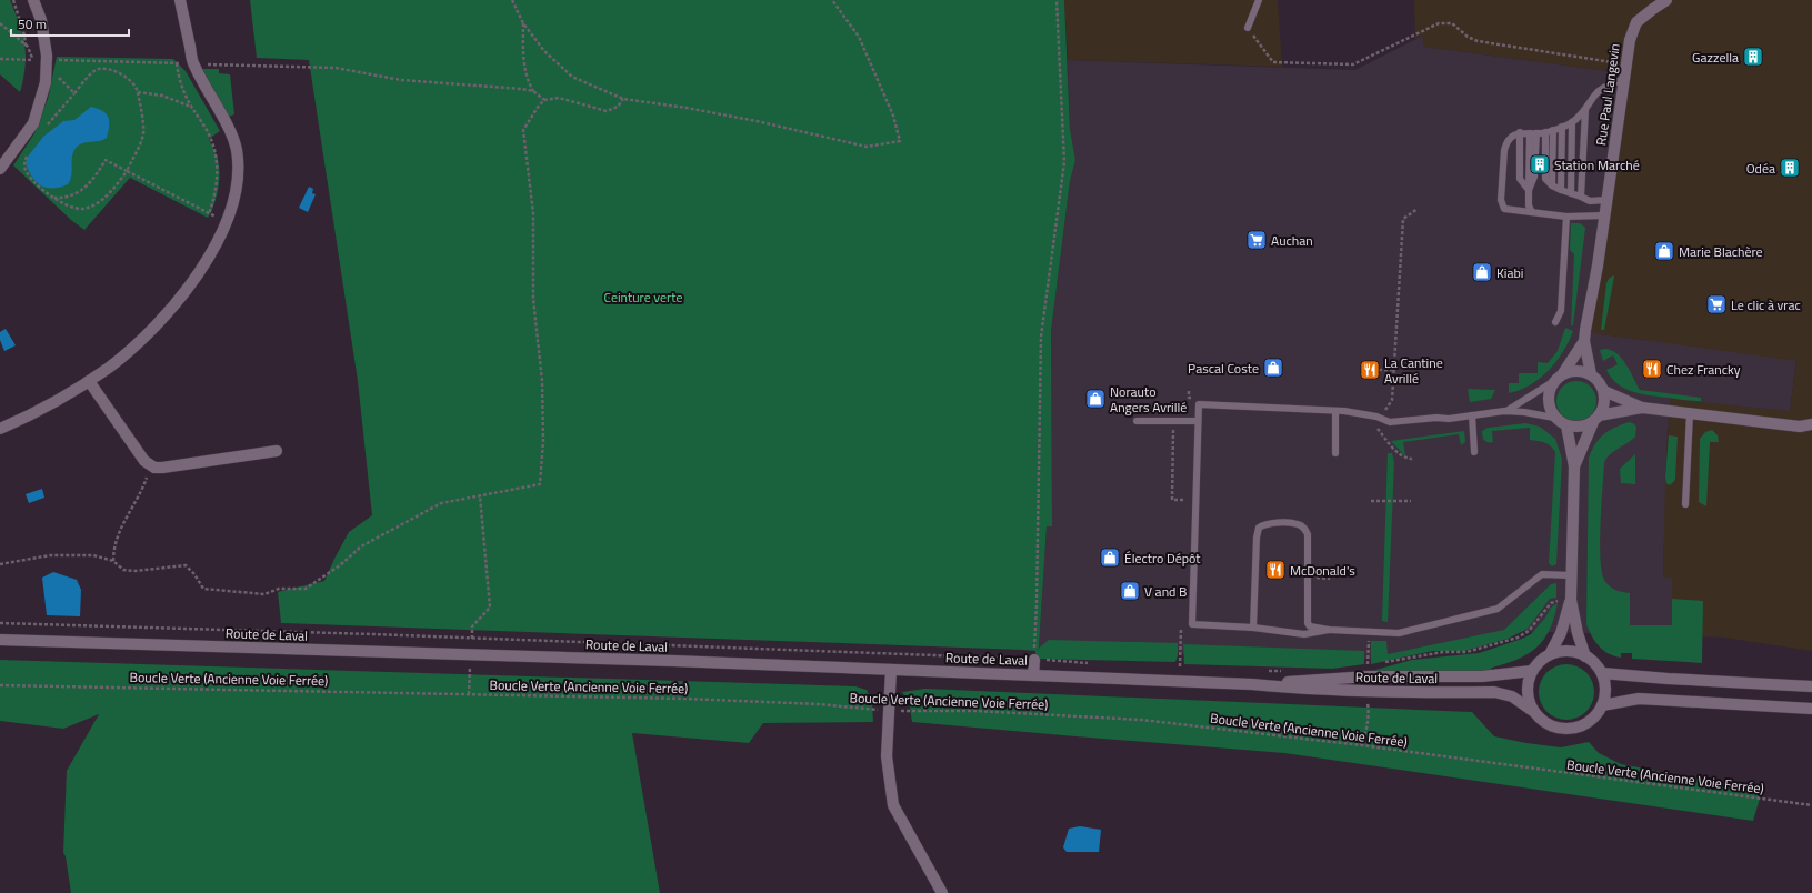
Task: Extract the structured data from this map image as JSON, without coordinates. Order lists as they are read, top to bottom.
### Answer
{
  "streets": {
    "main road": ["Rue Paul Langevin", "Route de Laval"],
    "path": ["Boucle Verte (Ancienne Voie Ferrée)"]
  },
  "parks": ["Ceinture verte"],
  "places": {
    "building": ["Gazzella", "Station Marché", "Odéa"],
    "supermarket": ["Auchan", "Le clic à vrac"],
    "shop": [
      "Marie Blachère",
      "Kiabi",
      "Pascal Coste",
      "Norauto Angers Avrillé",
      "Électro Dépôt",
      "V and B"
    ],
    "restaurant": ["Chez Francky", "La Cantine Avrillé", "McDonald's"]
  },
  "scale_bar": "50 m"
}
